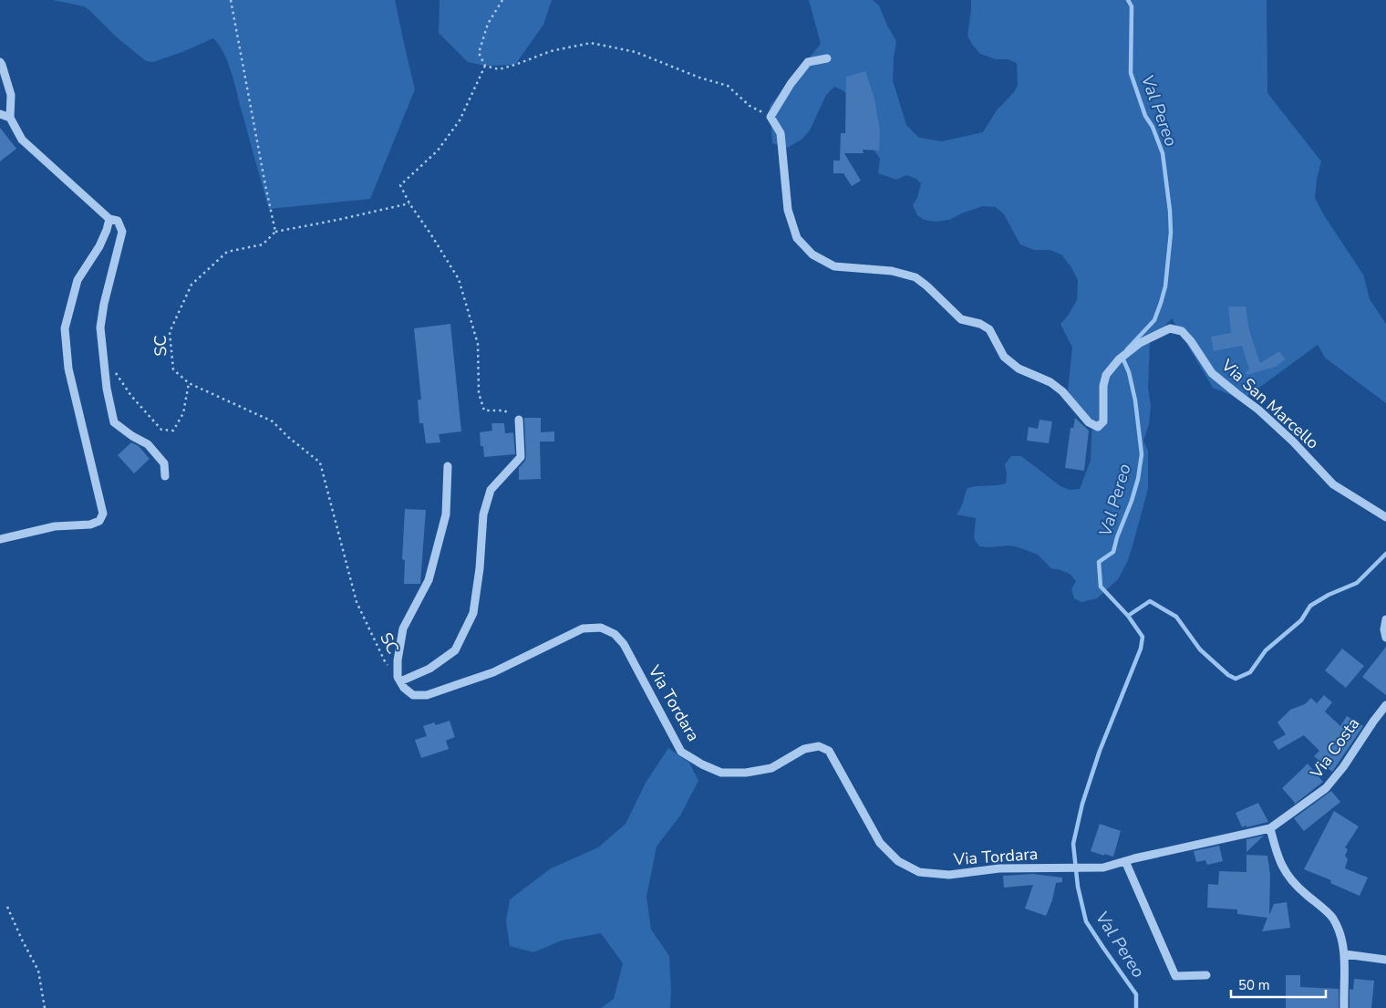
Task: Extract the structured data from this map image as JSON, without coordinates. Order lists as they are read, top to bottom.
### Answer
{
  "streets": {
    "street": ["Via San Marcello", "Via Tordara", "Via Costa"],
    "path": ["SC"]
  },
  "crossings": [
    ["SC", "Via Tordara"],
    ["Via Tordara", "Via Costa"]
  ],
  "water": ["Val Pereo"],
  "scale_bar": "50 m"
}
